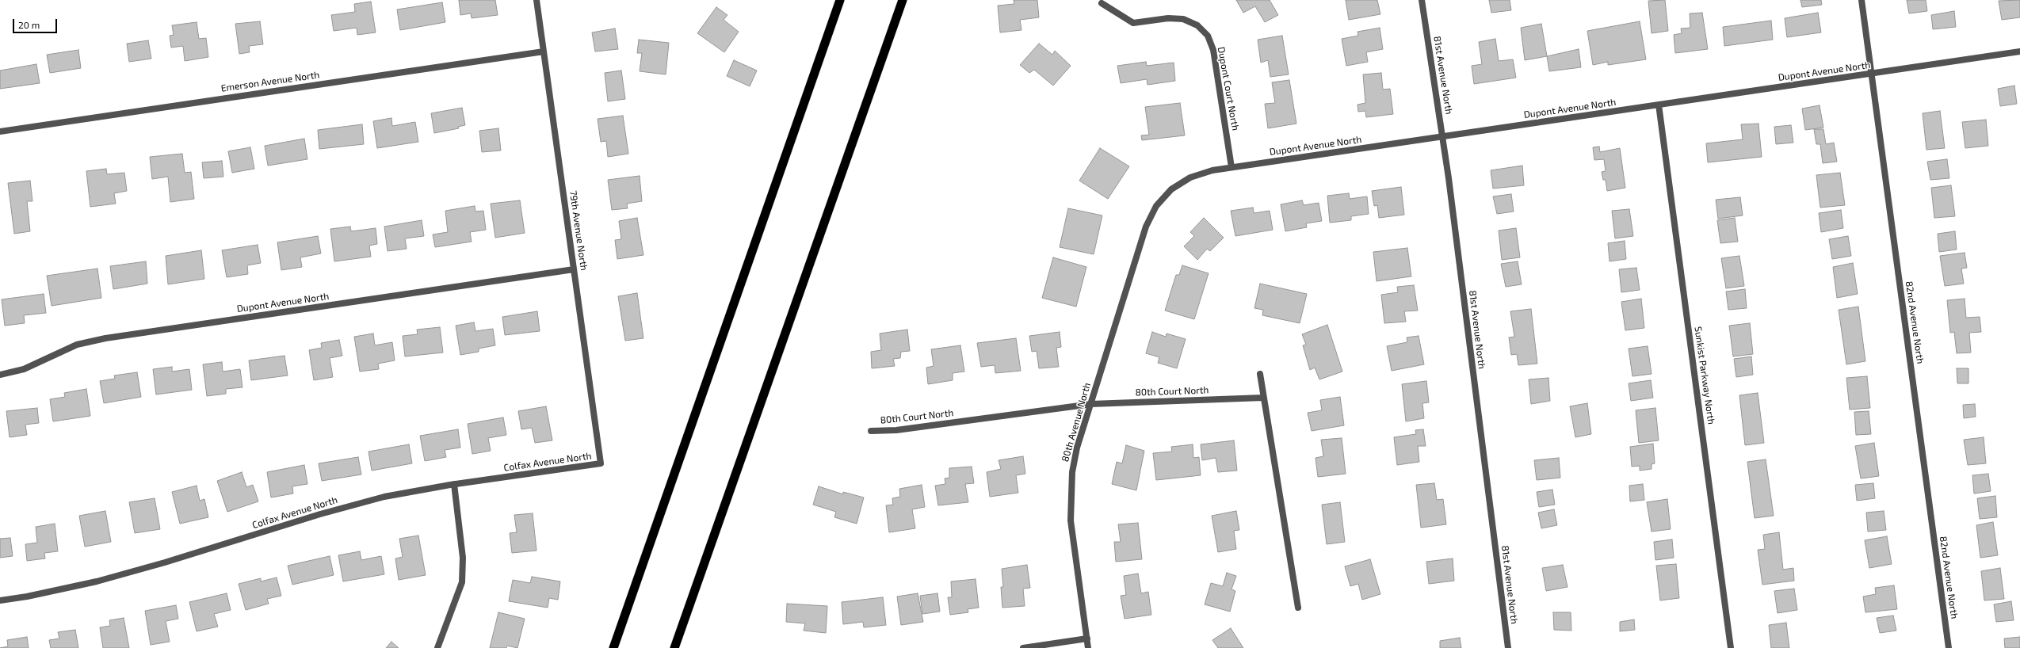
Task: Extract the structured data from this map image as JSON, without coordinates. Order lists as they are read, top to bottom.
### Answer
{
  "streets": {
    "street": [
      "Dupont Avenue North",
      "81st Avenue North",
      "Emerson Avenue North",
      "Dupont Court North",
      "79th Avenue North",
      "82nd Avenue North",
      "Sunkist Parkway North",
      "80th Court North",
      "80th Avenue North",
      "Colfax Avenue North"
    ]
  },
  "crossings": [
    ["Dupont Avenue North", "81st Avenue North"],
    ["Dupont Avenue North", "Dupont Court North"],
    ["Dupont Avenue North", "79th Avenue North"],
    ["Dupont Avenue North", "82nd Avenue North"],
    ["Dupont Avenue North", "Sunkist Parkway North"],
    ["Dupont Avenue North", "80th Avenue North"],
    ["Emerson Avenue North", "79th Avenue North"],
    ["79th Avenue North", "Colfax Avenue North"],
    ["80th Court North", "80th Avenue North"]
  ],
  "scale_bar": "20 m"
}
